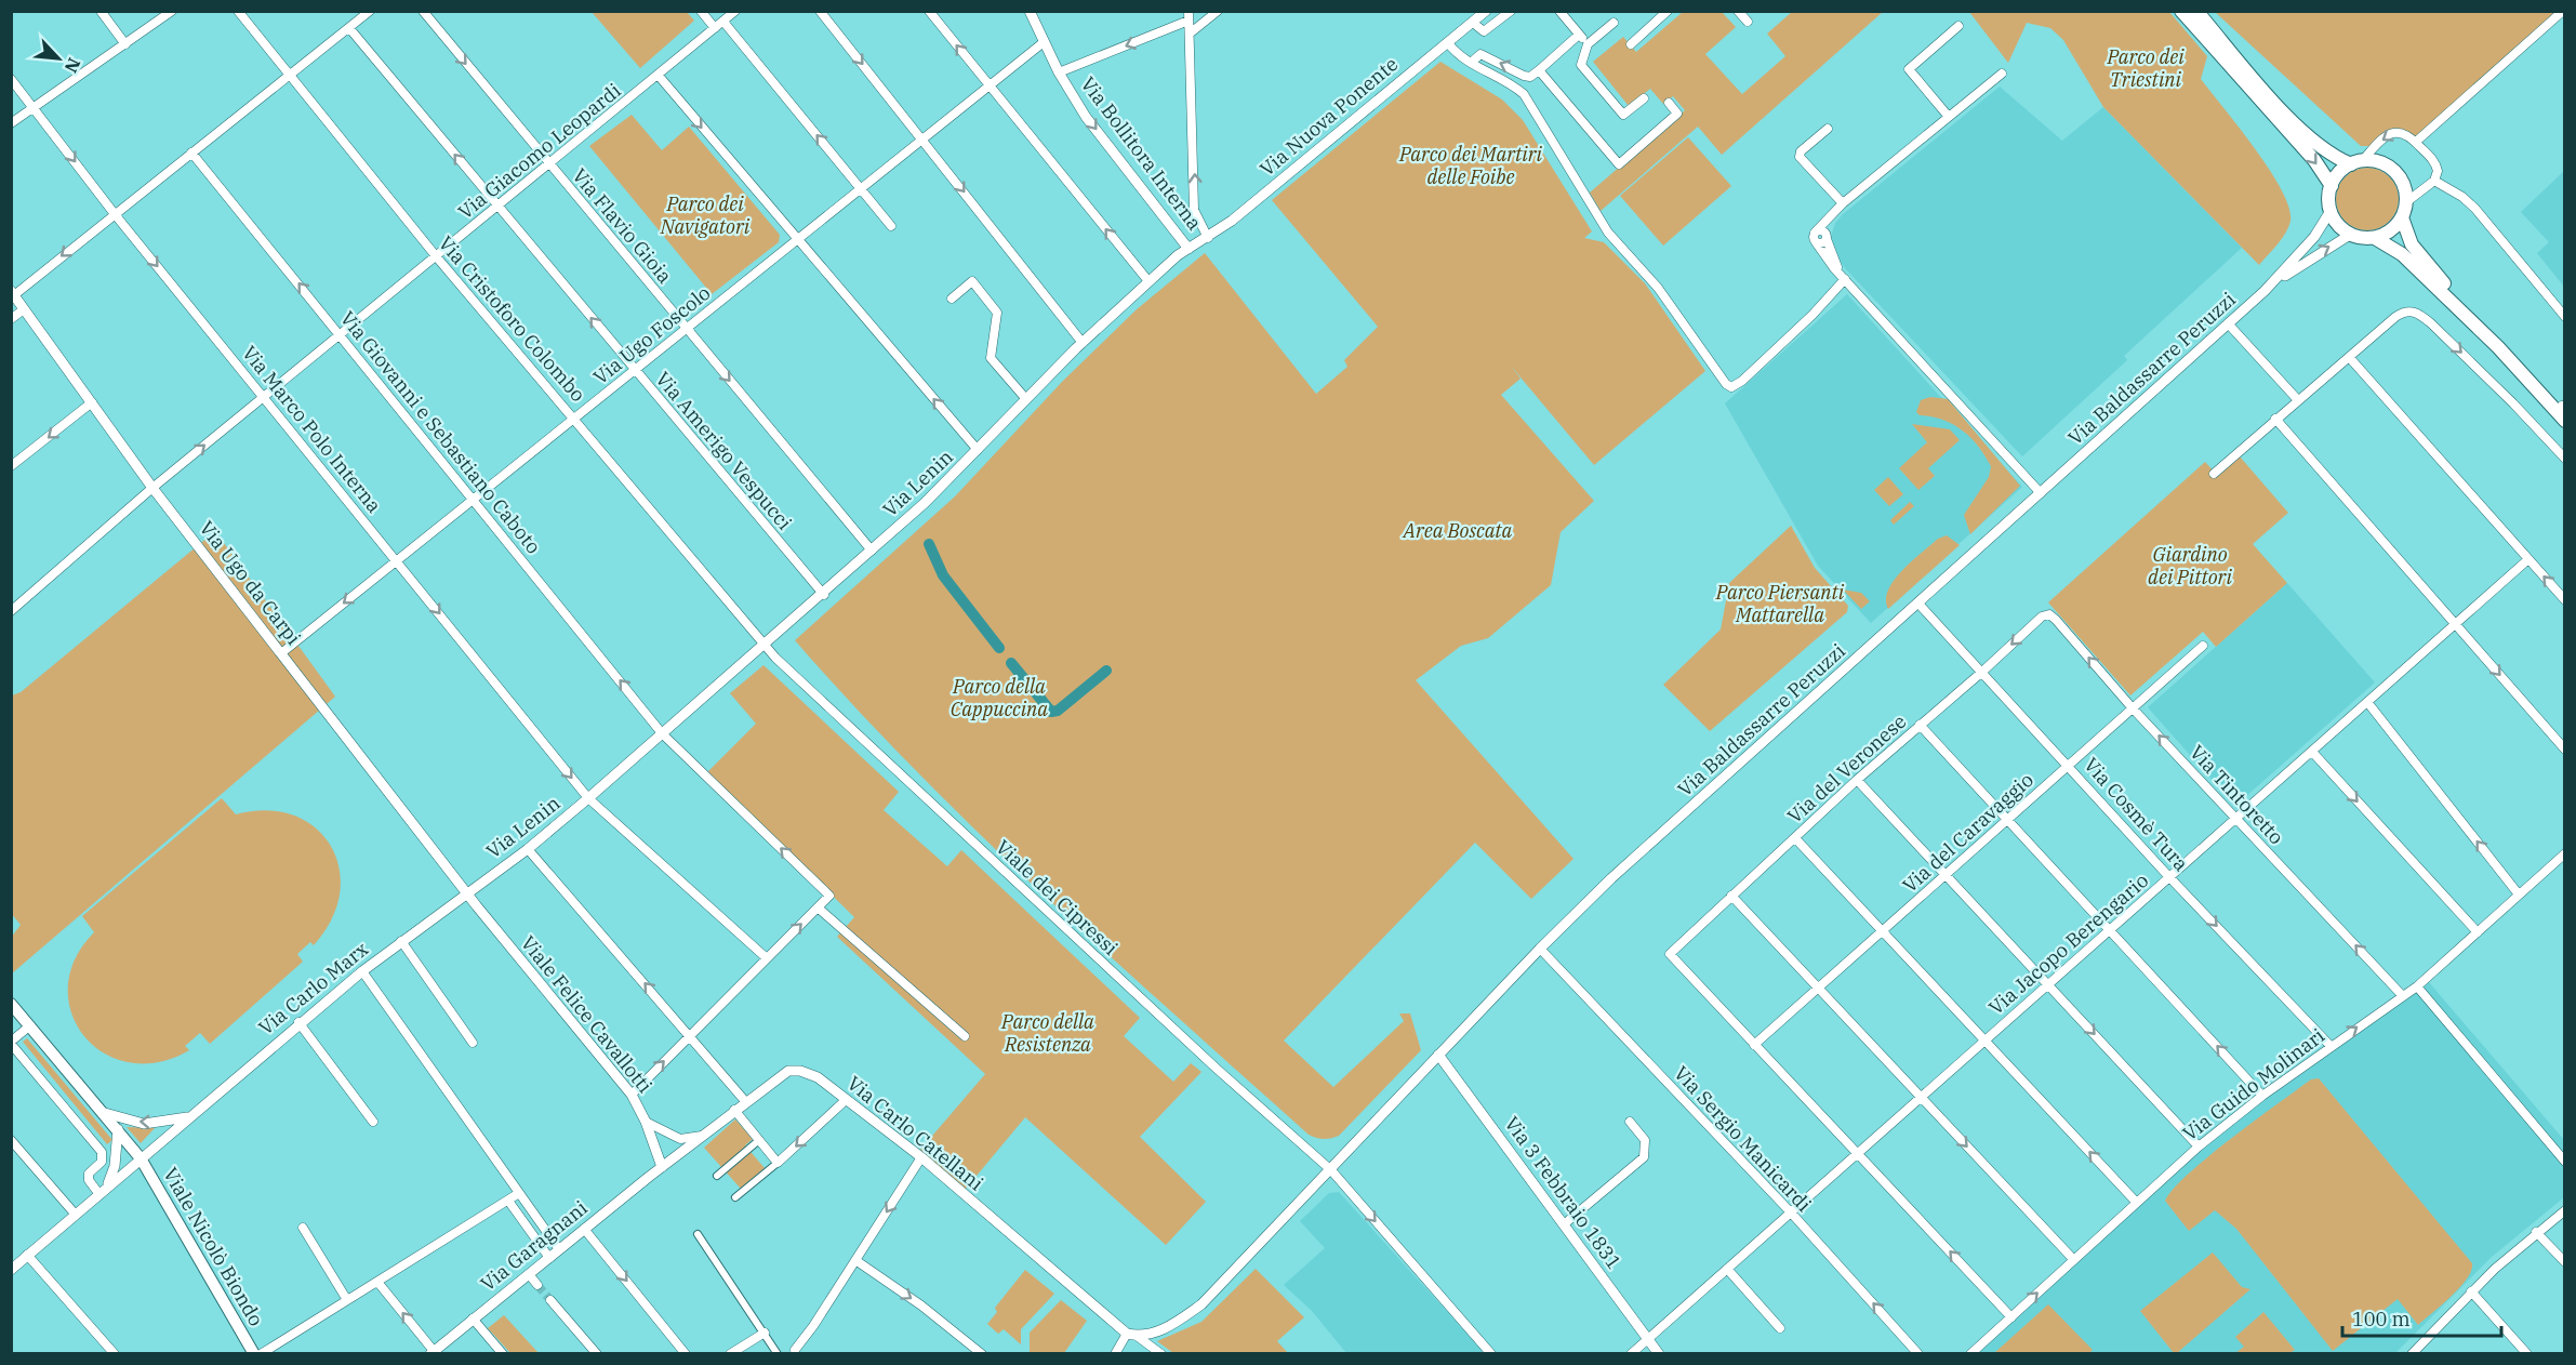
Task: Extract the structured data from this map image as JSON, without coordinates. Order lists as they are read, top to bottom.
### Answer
{
  "streets": {
    "main road": ["Viale Nicolò Biondo"],
    "street": [
      "Via Nuova Ponente",
      "Via Giacomo Leopardi",
      "Via Bollitora Interna",
      "Via Flavio Gioia",
      "Via Cristoforo Colombo",
      "Via Ugo Foscolo",
      "Via Baldassarre Peruzzi",
      "Via Marco Polo Interna",
      "Via Giovanni e Sebastiano Caboto",
      "Via Amerigo Vespucci",
      "Via Lenin",
      "Via Ugo da Carpi",
      "Via del Veronese",
      "Via Tintoretto",
      "Via Cosmè Tura",
      "Via del Caravaggio",
      "Viale dei Cipressi",
      "Via Jacopo Berengario",
      "Via Carlo Marx",
      "Viale Felice Cavallotti",
      "Via Guido Molinari",
      "Via Carlo Catellani",
      "Via Sergio Manicardi",
      "Via 3 Febbraio 1831",
      "Via Garagnani"
    ]
  },
  "crossings": [
    ["Via Nuova Ponente", "Via Lenin"],
    ["Via Giacomo Leopardi", "Via Flavio Gioia"],
    ["Via Giacomo Leopardi", "Via Cristoforo Colombo"],
    ["Via Giacomo Leopardi", "Via Marco Polo Interna"],
    ["Via Giacomo Leopardi", "Via Giovanni e Sebastiano Caboto"],
    ["Via Giacomo Leopardi", "Via Amerigo Vespucci"],
    ["Via Giacomo Leopardi", "Via Ugo da Carpi"],
    ["Via Bollitora Interna", "Via Ugo Foscolo"],
    ["Via Bollitora Interna", "Via Lenin"],
    ["Via Flavio Gioia", "Via Ugo Foscolo"],
    ["Via Flavio Gioia", "Via Lenin"],
    ["Via Cristoforo Colombo", "Via Ugo Foscolo"],
    ["Via Cristoforo Colombo", "Via Lenin"],
    ["Via Cristoforo Colombo", "Viale dei Cipressi"],
    ["Via Ugo Foscolo", "Via Marco Polo Interna"],
    ["Via Ugo Foscolo", "Via Giovanni e Sebastiano Caboto"],
    ["Via Ugo Foscolo", "Via Amerigo Vespucci"],
    ["Via Ugo Foscolo", "Via Ugo da Carpi"],
    ["Via Baldassarre Peruzzi", "Via Cosmè Tura"],
    ["Via Baldassarre Peruzzi", "Viale dei Cipressi"],
    ["Via Baldassarre Peruzzi", "Via Sergio Manicardi"],
    ["Via Baldassarre Peruzzi", "Via 3 Febbraio 1831"],
    ["Via Marco Polo Interna", "Via Lenin"],
    ["Via Giovanni e Sebastiano Caboto", "Via Lenin"],
    ["Via Amerigo Vespucci", "Via Lenin"],
    ["Via Lenin", "Via Ugo da Carpi"],
    ["Via Lenin", "Viale dei Cipressi"],
    ["Via Lenin", "Via Carlo Marx"],
    ["Via Lenin", "Viale Felice Cavallotti"],
    ["Via Ugo da Carpi", "Via Carlo Marx"],
    ["Via Ugo da Carpi", "Viale Felice Cavallotti"],
    ["Via del Veronese", "Via Tintoretto"],
    ["Via del Veronese", "Via Cosmè Tura"],
    ["Via del Veronese", "Via del Caravaggio"],
    ["Via Tintoretto", "Via del Caravaggio"],
    ["Via Tintoretto", "Via Jacopo Berengario"],
    ["Via Tintoretto", "Via Guido Molinari"],
    ["Via Cosmè Tura", "Via del Caravaggio"],
    ["Via Cosmè Tura", "Via Jacopo Berengario"],
    ["Via Cosmè Tura", "Via Guido Molinari"],
    ["Via Jacopo Berengario", "Via Sergio Manicardi"],
    ["Via Jacopo Berengario", "Via 3 Febbraio 1831"],
    ["Via Carlo Marx", "Viale Felice Cavallotti"],
    ["Via Carlo Marx", "Viale Nicolò Biondo"],
    ["Viale Felice Cavallotti", "Via Carlo Catellani"],
    ["Viale Felice Cavallotti", "Via Garagnani"],
    ["Via Carlo Catellani", "Via Garagnani"]
  ],
  "one_way": [
    "Via Flavio Gioia",
    "Via Marco Polo Interna",
    "Via Giovanni e Sebastiano Caboto",
    "Via Amerigo Vespucci",
    "Via Tintoretto",
    "Via Cosmè Tura"
  ],
  "parks": [
    "Parco dei Triestini",
    "Parco dei Martiri delle Foibe",
    "Parco dei Navigatori",
    "Area Boscata",
    "Giardino dei Pittori",
    "Parco Piersanti Mattarella",
    "Parco della Cappuccina",
    "Parco della Resistenza"
  ],
  "scale_bar": "100 m",
  "north": "bottom right"
}
